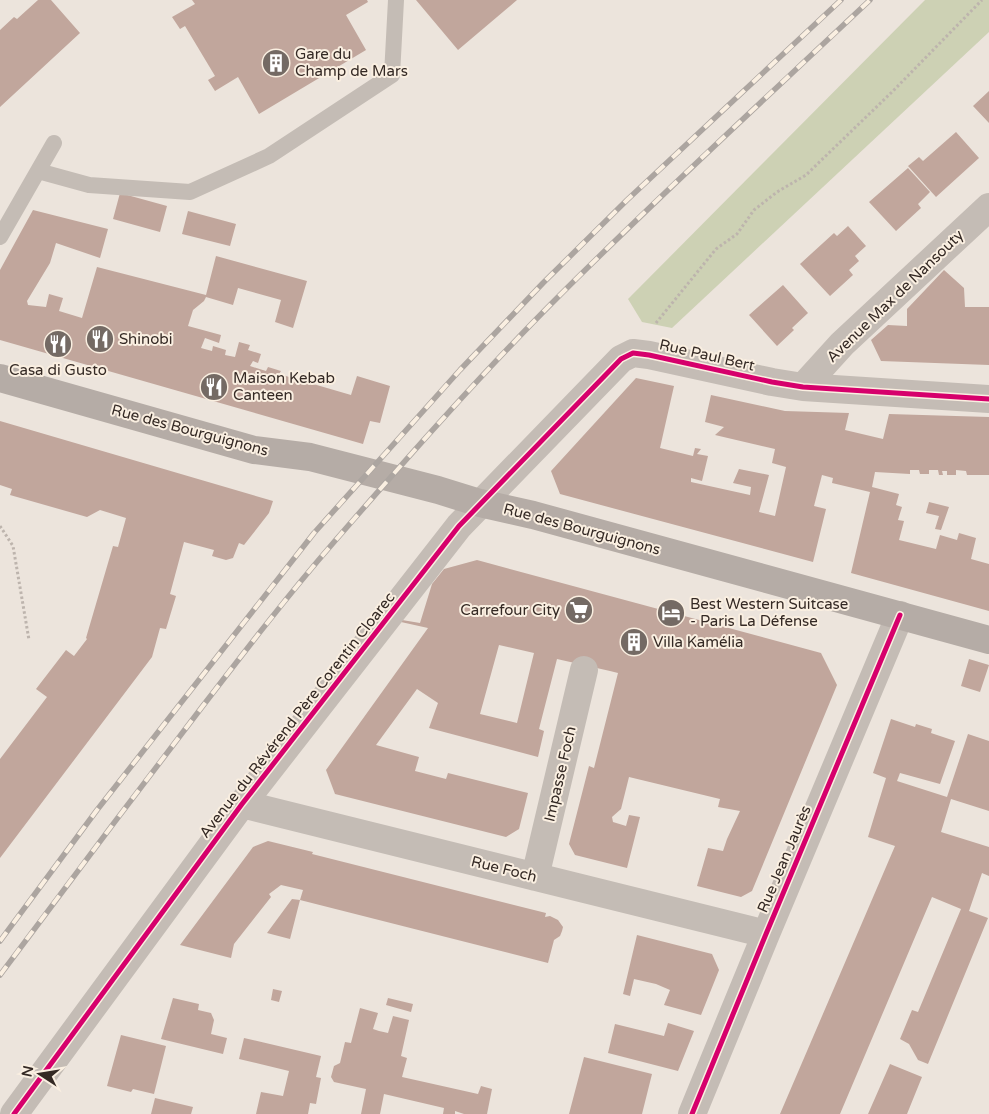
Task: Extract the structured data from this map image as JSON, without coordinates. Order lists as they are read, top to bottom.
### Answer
{
  "streets": {
    "main road": ["Rue des Bourguignons"],
    "street": [
      "Avenue Max de Nansouty",
      "Rue Paul Bert",
      "Avenue du Révérend Père Corentin Cloarec",
      "Impasse Foch",
      "Rue Jean Jaurès",
      "Rue Foch"
    ]
  },
  "crossings": [
    ["Avenue Max de Nansouty", "Rue Paul Bert"],
    ["Rue Paul Bert", "Rue des Bourguignons"],
    ["Rue Paul Bert", "Avenue du Révérend Père Corentin Cloarec"],
    ["Rue des Bourguignons", "Avenue du Révérend Père Corentin Cloarec"],
    ["Rue des Bourguignons", "Rue Jean Jaurès"],
    ["Avenue du Révérend Père Corentin Cloarec", "Rue Foch"],
    ["Impasse Foch", "Rue Foch"],
    ["Rue Jean Jaurès", "Rue Foch"]
  ],
  "places": {
    "building": ["Gare du Champ de Mars", "Villa Kamélia"],
    "restaurant": ["Shinobi", "Casa di Gusto", "Maison Kebab Canteen"],
    "supermarket": ["Carrefour City"],
    "hotel": ["Best Western Suitcase - Paris La Défense"]
  },
  "north": "left"
}
